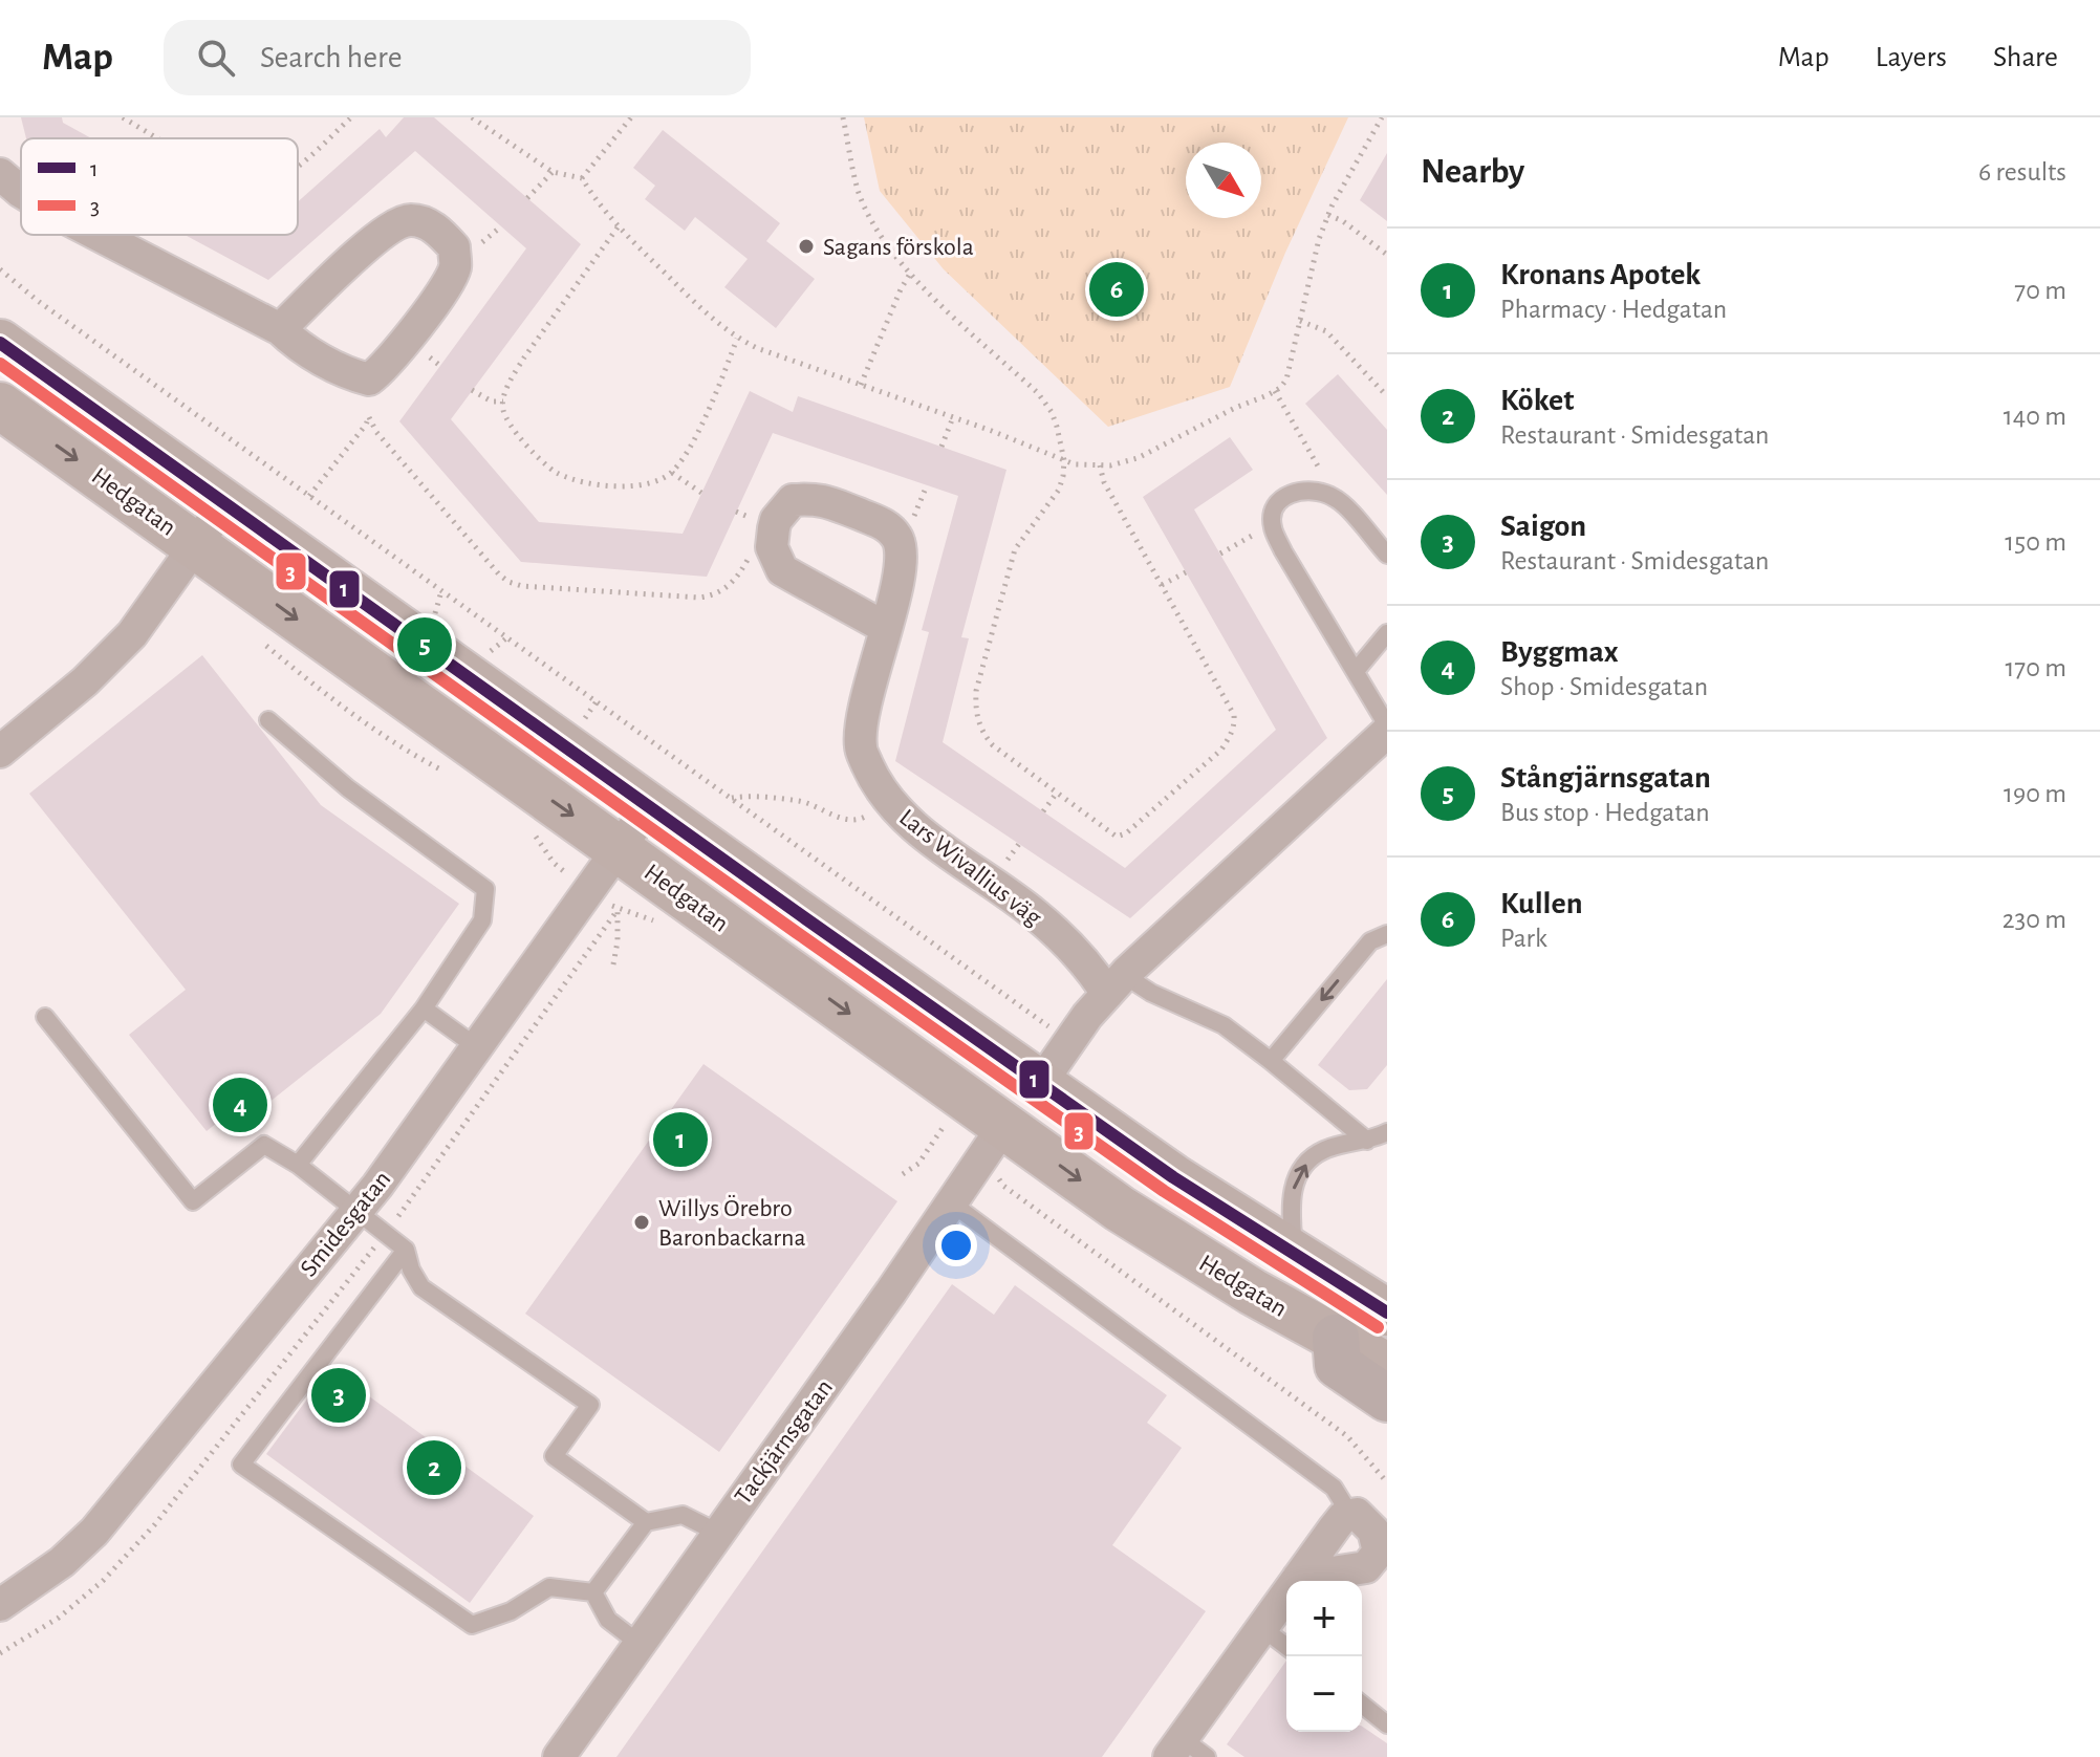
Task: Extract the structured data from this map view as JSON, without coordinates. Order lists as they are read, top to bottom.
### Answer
{
  "streets": {
    "main road": ["Hedgatan"],
    "street": ["Lars Wivallius väg", "Smidesgatan", "Tackjärnsgatan"]
  },
  "crossings": [
    ["Hedgatan", "Smidesgatan"],
    ["Hedgatan", "Tackjärnsgatan"]
  ],
  "places": ["Sagans förskola", "Willys Örebro Baronbackarna"],
  "lines": ["transit line 1", "transit line 3"],
  "legend": ["1", "3"],
  "north": "bottom right",
  "page": {
    "header": "Map",
    "search": "Search here",
    "nav": ["Map", "Layers", "Share"],
    "heading": ["Nearby", "6 results"],
    "list": [
      {
        "mark": "1",
        "name": "Kronans Apotek",
        "note": "Pharmacy · Hedgatan",
        "value": "70 m"
      },
      {
        "mark": "2",
        "name": "Köket",
        "note": "Restaurant · Smidesgatan",
        "value": "140 m"
      },
      {
        "mark": "3",
        "name": "Saigon",
        "note": "Restaurant · Smidesgatan",
        "value": "150 m"
      },
      {
        "mark": "4",
        "name": "Byggmax",
        "note": "Shop · Smidesgatan",
        "value": "170 m"
      },
      {
        "mark": "5",
        "name": "Stångjärnsgatan",
        "note": "Bus stop · Hedgatan",
        "value": "190 m"
      },
      {
        "mark": "6",
        "name": "Kullen",
        "note": "Park",
        "value": "230 m"
      }
    ],
    "pins": [
      "6",
      "5",
      "4",
      "1",
      "3",
      "2"
    ],
    "map_buttons": ["+", "−"]
  }
}
